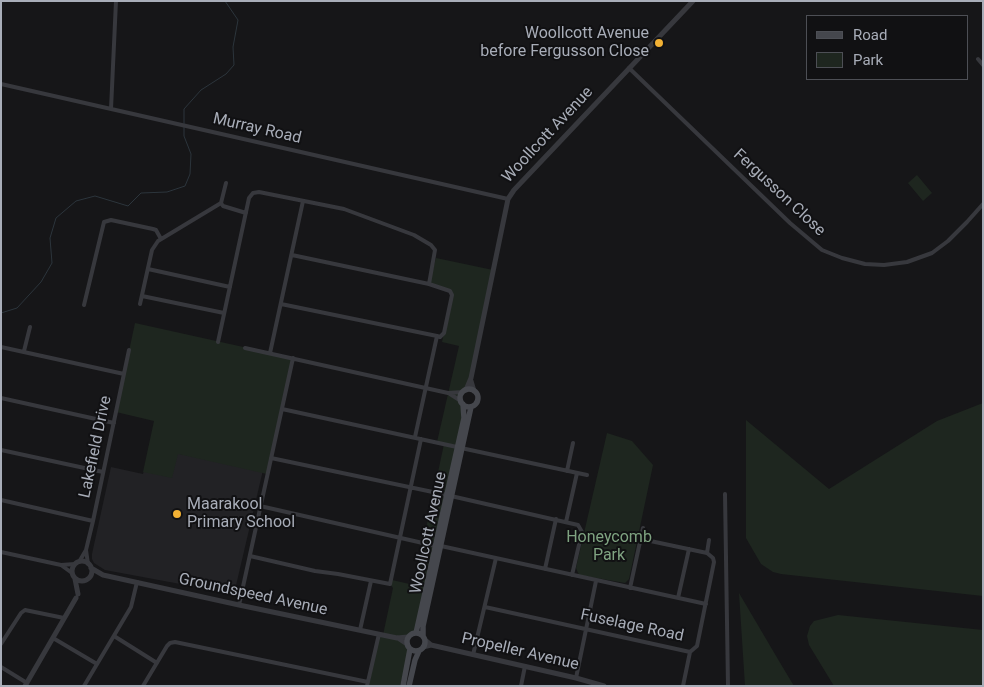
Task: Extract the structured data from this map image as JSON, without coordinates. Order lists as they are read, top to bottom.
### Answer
{
  "streets": {
    "main road": ["Woollcott Avenue"],
    "street": [
      "Murray Road",
      "Fergusson Close",
      "Lakefield Drive",
      "Groundspeed Avenue",
      "Fuselage Road",
      "Propeller Avenue"
    ]
  },
  "crossings": [
    ["Murray Road", "Woollcott Avenue"],
    ["Woollcott Avenue", "Fergusson Close"],
    ["Woollcott Avenue", "Propeller Avenue"],
    ["Lakefield Drive", "Groundspeed Avenue"]
  ],
  "parks": ["Honeycomb Park"],
  "places": ["Woollcott Avenue before Fergusson Close", "Maarakool Primary School"],
  "legend": ["Road", "Park"]
}
